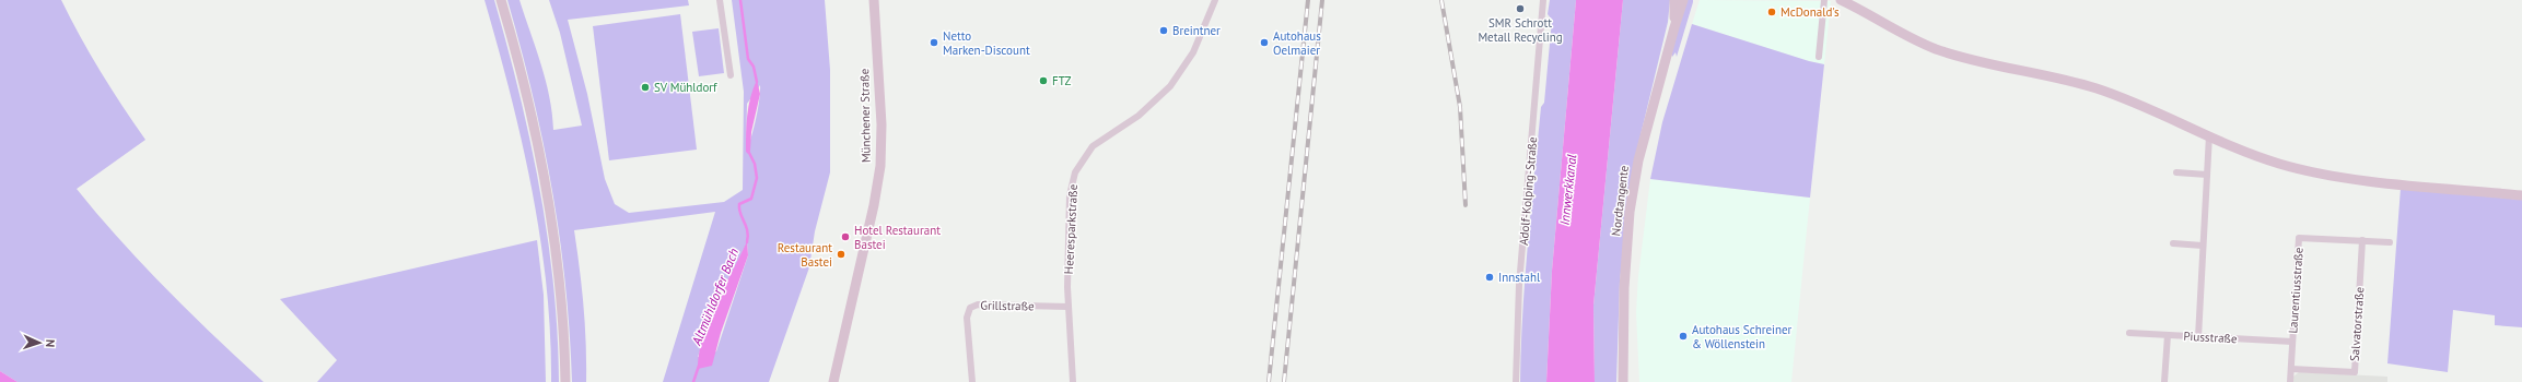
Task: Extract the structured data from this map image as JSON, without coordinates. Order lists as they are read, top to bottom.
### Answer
{
  "streets": {
    "street": [
      "Münchener Straße",
      "Adolf-Kolping-Straße",
      "Nordtangente",
      "Heeresparkstraße",
      "Laurentiusstraße",
      "Grillstraße",
      "Salvatorstraße",
      "Piusstraße"
    ]
  },
  "crossings": [
    ["Heeresparkstraße", "Grillstraße"],
    ["Laurentiusstraße", "Salvatorstraße"],
    ["Laurentiusstraße", "Piusstraße"]
  ],
  "water": ["Innwerkkanal", "Altmühldorfer Bach"],
  "places": [
    "SMR Schrott Metall Recycling",
    "McDonald's",
    "Breintner",
    "Netto Marken-Discount",
    "Autohaus Oelmaier",
    "FTZ",
    "SV Mühldorf",
    "Hotel Restaurant Bastei",
    "Restaurant Bastei",
    "Innstahl",
    "Autohaus Schreiner & Wöllenstein"
  ],
  "north": "right"
}
